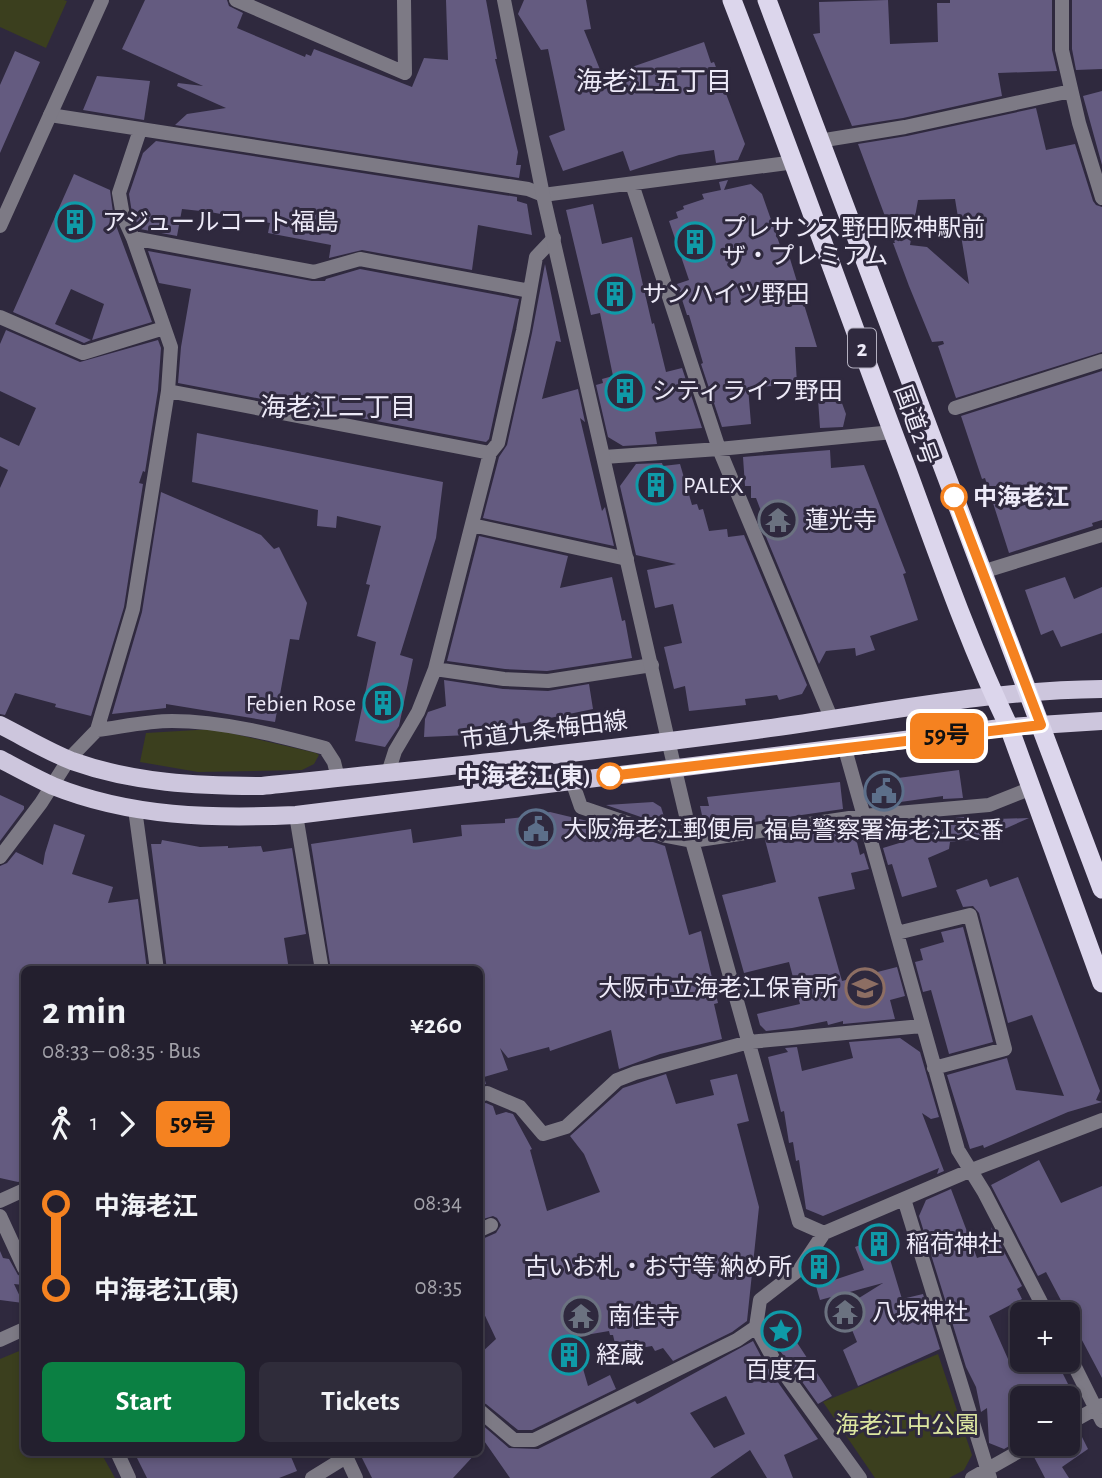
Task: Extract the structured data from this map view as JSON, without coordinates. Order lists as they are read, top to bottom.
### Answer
{
  "streets": {
    "highway": ["2", "国道2号"],
    "main road": ["市道九条梅田線"]
  },
  "crossings": [
    ["国道2号", "市道九条梅田線"]
  ],
  "districts": ["海老江五丁目", "海老江二丁目"],
  "parks": ["海老江中公園"],
  "places": {
    "building": [
      "アジュールコート福島",
      "プレサンス野田阪神駅前 ザ・プレミアム",
      "サンハイツ野田",
      "シティライフ野田",
      "PALEX",
      "Febien Rose",
      "稲荷神社",
      "古いお札・お守等 納め所",
      "経蔵"
    ],
    "other": ["中海老江", "中海老江(東)"],
    "temple": ["蓮光寺", "八坂神社", "南佳寺"],
    "public building": ["福島警察署海老江交番", "大阪海老江郵便局"],
    "school or university": ["大阪市立海老江保育所"],
    "place": ["百度石"]
  },
  "lines": ["bus line 59号"],
  "page": {
    "on_map": "59号",
    "heading": ["2 min", "08:33 – 08:35 · Bus", "¥260"],
    "legs": ["1", "59号"],
    "list": [
      {
        "name": "中海老江",
        "value": "08:34"
      },
      {
        "name": "中海老江(東)",
        "value": "08:35"
      }
    ],
    "map_buttons": ["+", "−"],
    "buttons": ["Start", "Tickets"]
  }
}
